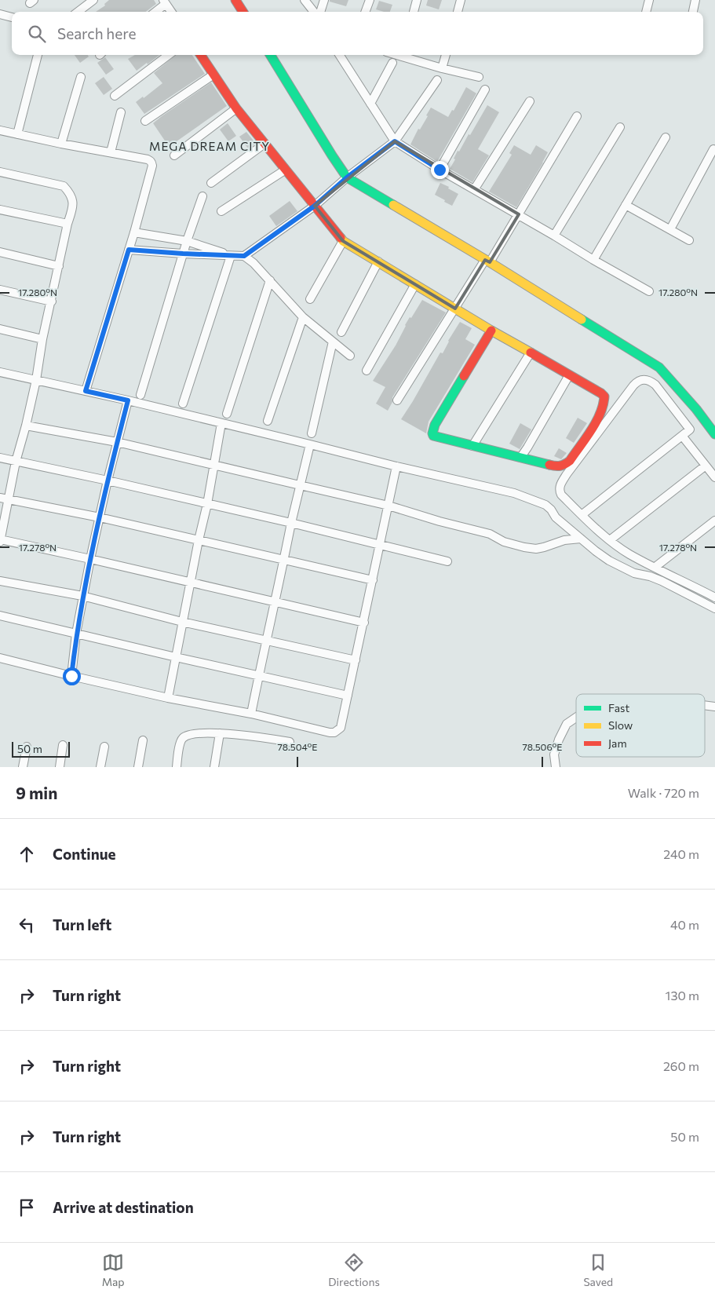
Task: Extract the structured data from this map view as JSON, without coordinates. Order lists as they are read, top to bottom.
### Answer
{
  "districts": ["MEGA DREAM CITY"],
  "legend": ["Fast", "Slow", "Jam"],
  "scale_bar": "50 m",
  "page": {
    "search": "Search here",
    "scale": "50 m",
    "heading": ["9 min", "Walk · 720 m"],
    "list": [
      ["Continue", "240 m"],
      ["Turn left", "40 m"],
      ["Turn right", "130 m"],
      ["Turn right", "260 m"],
      ["Turn right", "50 m"],
      "Arrive at destination"
    ],
    "nav": ["Map", "Directions", "Saved"]
  },
  "coordinates": [
    "17.280°N",
    "17.278°N",
    "78.504°E",
    "78.506°E"
  ]
}
